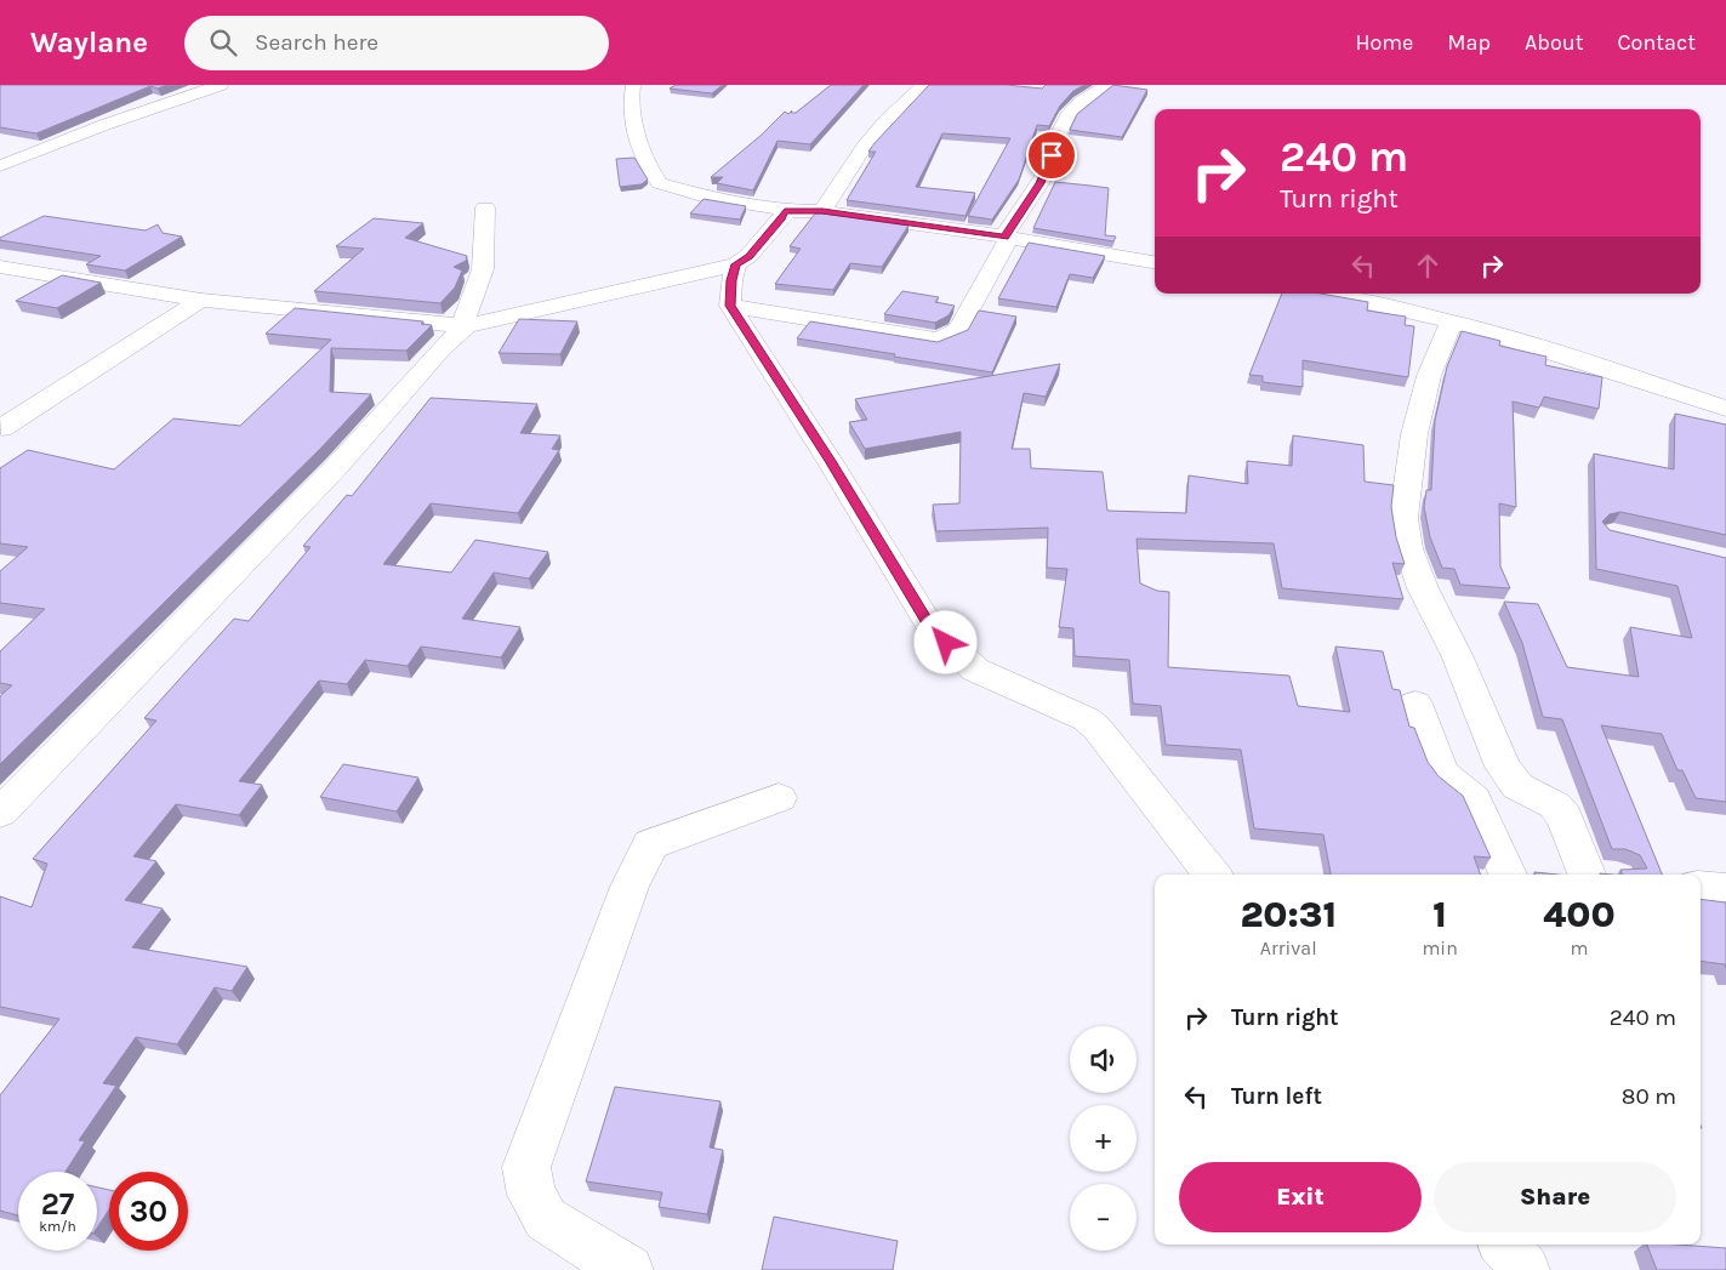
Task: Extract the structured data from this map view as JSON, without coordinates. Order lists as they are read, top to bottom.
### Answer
{
  "page": {
    "header": "Waylane",
    "search": "Search here",
    "nav": [
      "Home",
      "Map",
      "About",
      "Contact"
    ],
    "turn": ["240 m", "Turn right"],
    "eta": [
      "20:31",
      "Arrival",
      "1",
      "min",
      "400",
      "m"
    ],
    "list": [
      {
        "name": "Turn right",
        "value": "240 m"
      },
      {
        "name": "Turn left",
        "value": "80 m"
      }
    ],
    "map_buttons": ["+", "−"],
    "buttons": ["Exit", "Share"],
    "speed": "27 km/h",
    "limit": "30"
  }
}
